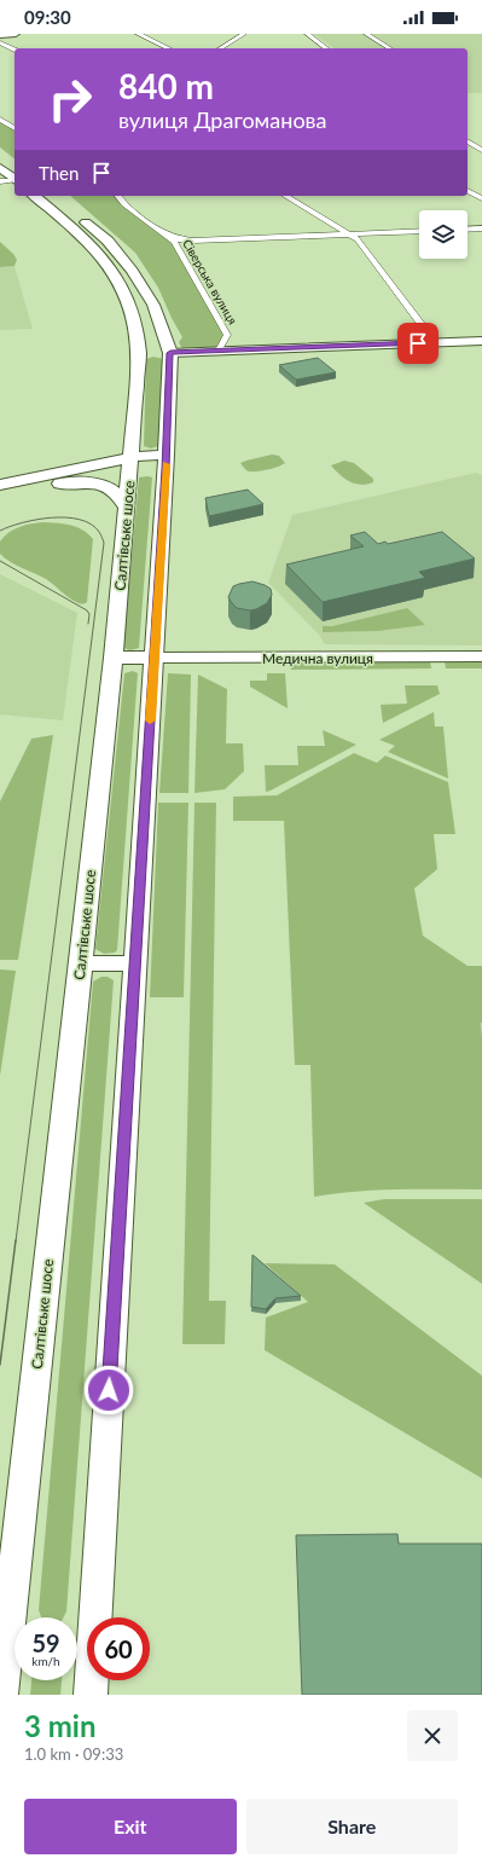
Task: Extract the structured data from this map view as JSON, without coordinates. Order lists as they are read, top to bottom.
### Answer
{
  "streets": {
    "main road": ["Салтівське шосе"],
    "street": ["Сіверська вулиця", "Медична вулиця"]
  },
  "page": {
    "status": "09:30",
    "turn": ["840 m", "вулиця Драгоманова"],
    "then": "Then",
    "speed": "59 km/h",
    "limit": "60",
    "heading": ["3 min", "1.0 km · 09:33"],
    "buttons": ["Exit", "Share"]
  }
}
